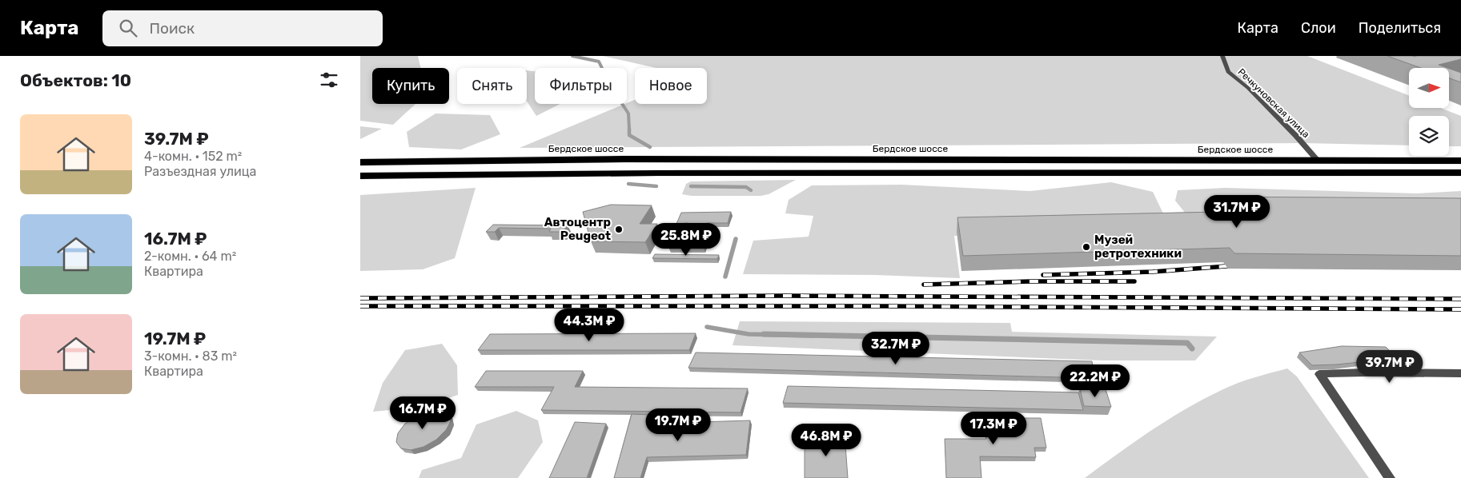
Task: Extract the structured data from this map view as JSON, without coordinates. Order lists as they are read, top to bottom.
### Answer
{
  "streets": {
    "highway": ["Бердское шоссе"],
    "street": ["Речкуновская улица"]
  },
  "crossings": [
    ["Речкуновская улица", "Бердское шоссе"]
  ],
  "places": ["Автоцентр Peugeot", "Музей ретротехники"],
  "north": "right",
  "page": {
    "header": "Карта",
    "search": "Поиск",
    "nav": ["Карта", "Слои", "Поделиться"],
    "heading": "Объектов: 10",
    "chip": [
      "Купить",
      "Снять",
      "Фильтры",
      "Новое"
    ],
    "list": [
      {
        "name": "39.7M ₽",
        "note": "4-комн. · 152 m² · Разъездная улица"
      },
      {
        "name": "16.7M ₽",
        "note": "2-комн. · 64 m² · Квартира"
      },
      {
        "name": "19.7M ₽",
        "note": "3-комн. · 83 m² · Квартира"
      }
    ],
    "price": [
      "31.7M ₽",
      "25.8M ₽",
      "44.3M ₽",
      "32.7M ₽",
      "39.7M ₽",
      "22.2M ₽",
      "16.7M ₽",
      "19.7M ₽",
      "17.3M ₽",
      "46.8M ₽"
    ]
  }
}
